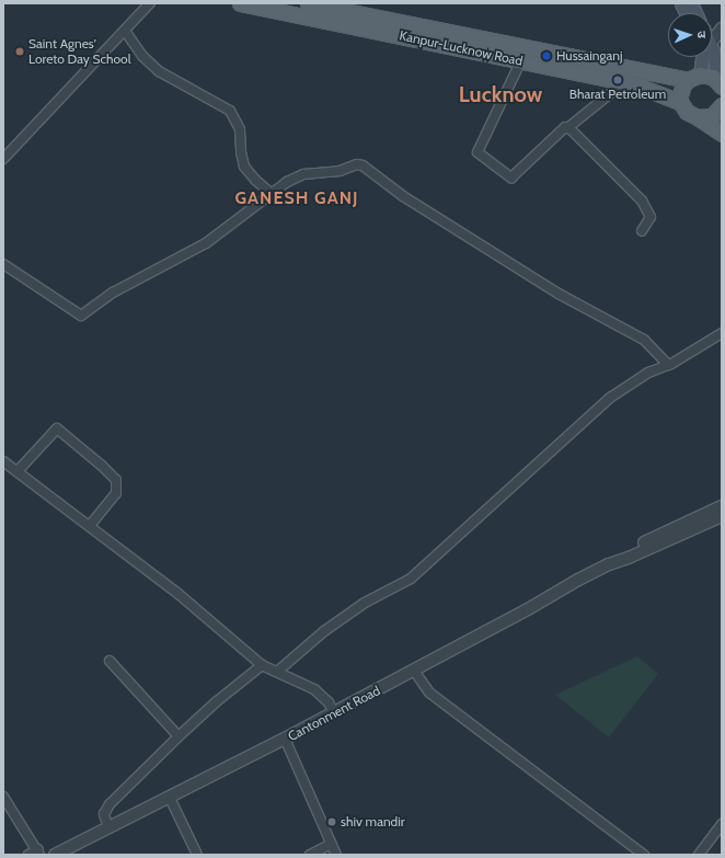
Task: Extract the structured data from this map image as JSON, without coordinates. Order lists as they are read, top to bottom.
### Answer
{
  "streets": {
    "main road": ["Kanpur-Lucknow Road"],
    "street": ["Cantonment Road"]
  },
  "districts": ["Lucknow", "GANESH GANJ"],
  "places": [
    "Saint Agnes' Loreto Day School",
    "Hussainganj",
    "Bharat Petroleum",
    "shiv mandir"
  ],
  "north": "right"
}
